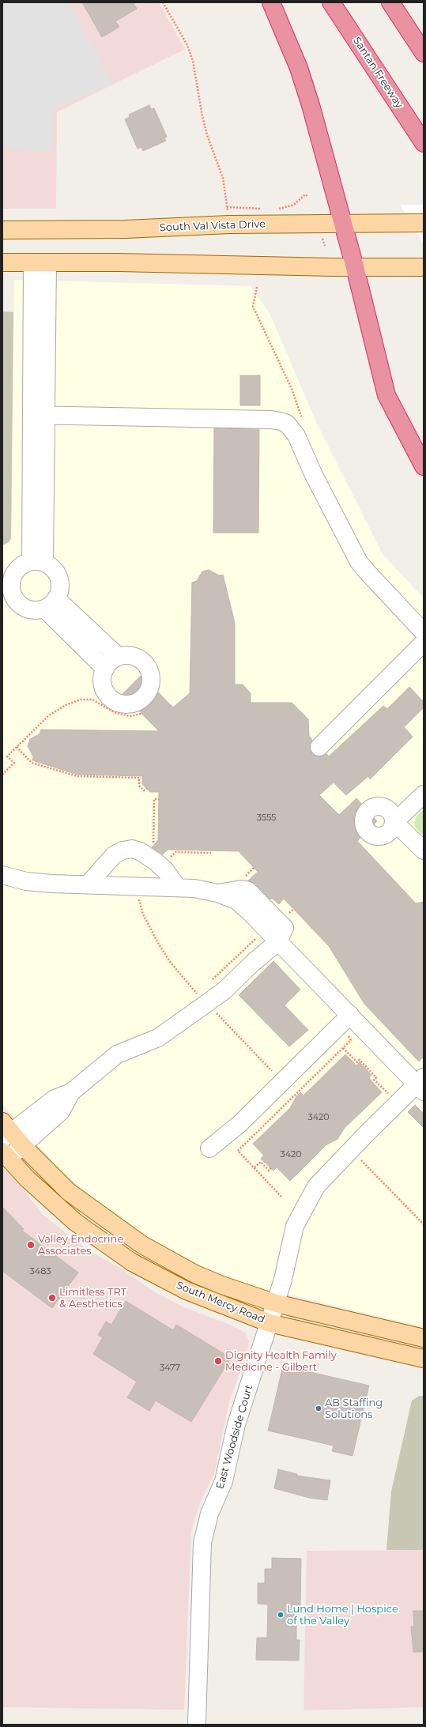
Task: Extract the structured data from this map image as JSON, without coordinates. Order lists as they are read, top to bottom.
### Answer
{
  "streets": {
    "highway": ["Santan Freeway"],
    "main road": ["South Val Vista Drive", "South Mercy Road"],
    "street": ["East Woodside Court"]
  },
  "crossings": [
    ["South Mercy Road", "East Woodside Court"]
  ],
  "places": [
    "Valley Endocrine Associates",
    "Limitless TRT & Aesthetics",
    "Dignity Health Family Medicine - Gilbert",
    "AB Staffing Solutions",
    "Lund Home | Hospice of the Valley"
  ],
  "house_numbers": [
    "3555",
    "3420",
    "3420",
    "3483",
    "3477"
  ]
}
